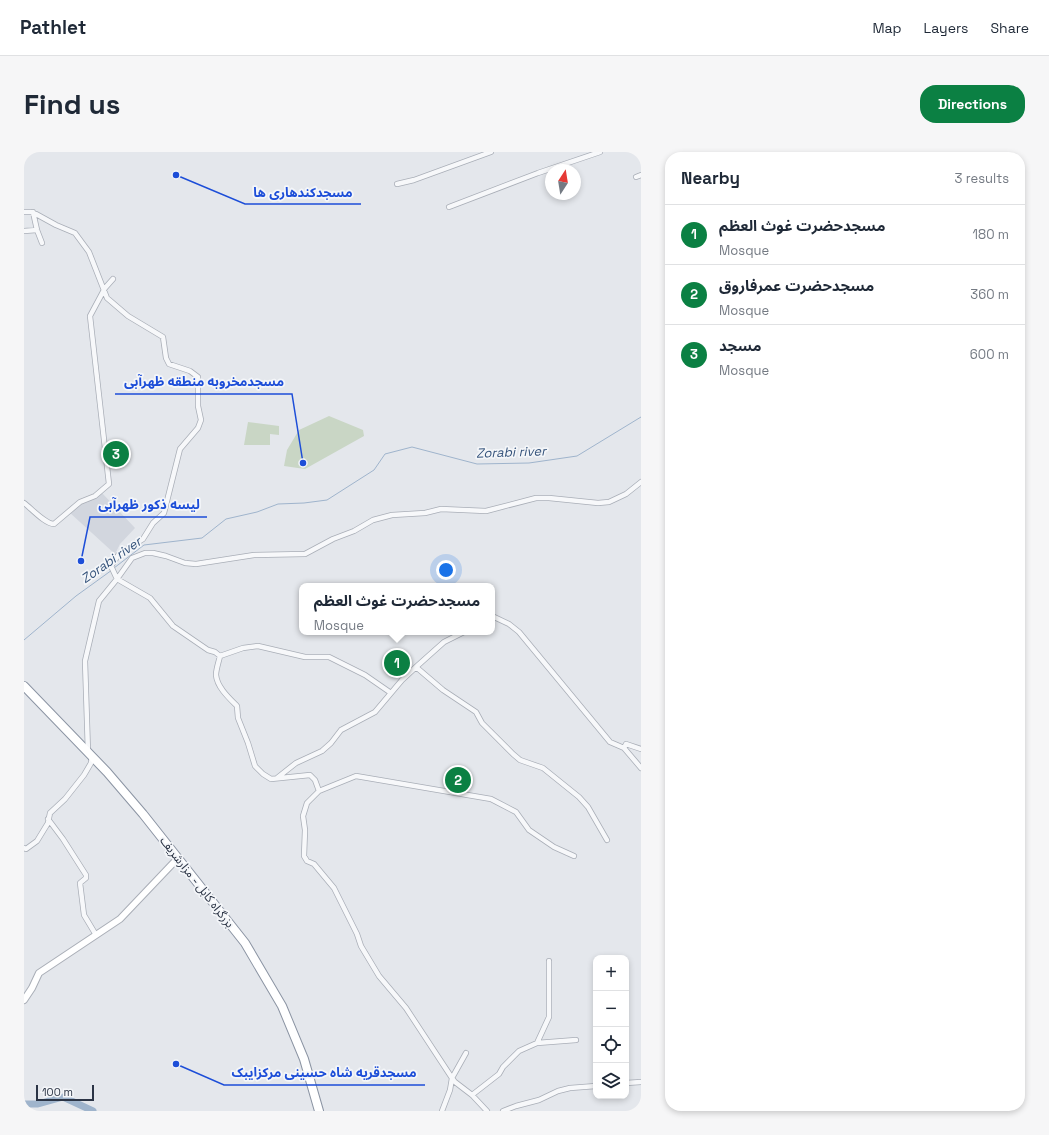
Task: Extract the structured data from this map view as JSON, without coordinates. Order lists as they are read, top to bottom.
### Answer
{
  "streets": {
    "highway": ["بزرگراه کابل - مزارشریف"]
  },
  "water": ["Zorabi river"],
  "places": [
    "مسجدکندهاری ها",
    "مسجدمخروبه منطقه ظهرآبی",
    "لیسه ذکور ظهرآبی",
    "مسجدقریه شاه حسینی مرکزایبک"
  ],
  "scale_bar": "100 m",
  "north": "top",
  "page": {
    "header": "Pathlet",
    "nav": ["Map", "Layers", "Share"],
    "buttons": "Directions",
    "title": "Find us",
    "heading": ["Nearby", "3 results"],
    "list": [
      {
        "mark": "1",
        "name": "مسجدحضرت غوث العظم",
        "note": "Mosque",
        "value": "180 m"
      },
      {
        "mark": "2",
        "name": "مسجدحضرت عمرفاروق",
        "note": "Mosque",
        "value": "360 m"
      },
      {
        "mark": "3",
        "name": "مسجد",
        "note": "Mosque",
        "value": "600 m"
      }
    ],
    "pins": ["3", "1", "2"],
    "popup": ["مسجدحضرت غوث العظم", "Mosque"],
    "map_buttons": ["+", "−"],
    "scale": "100 m"
  }
}
